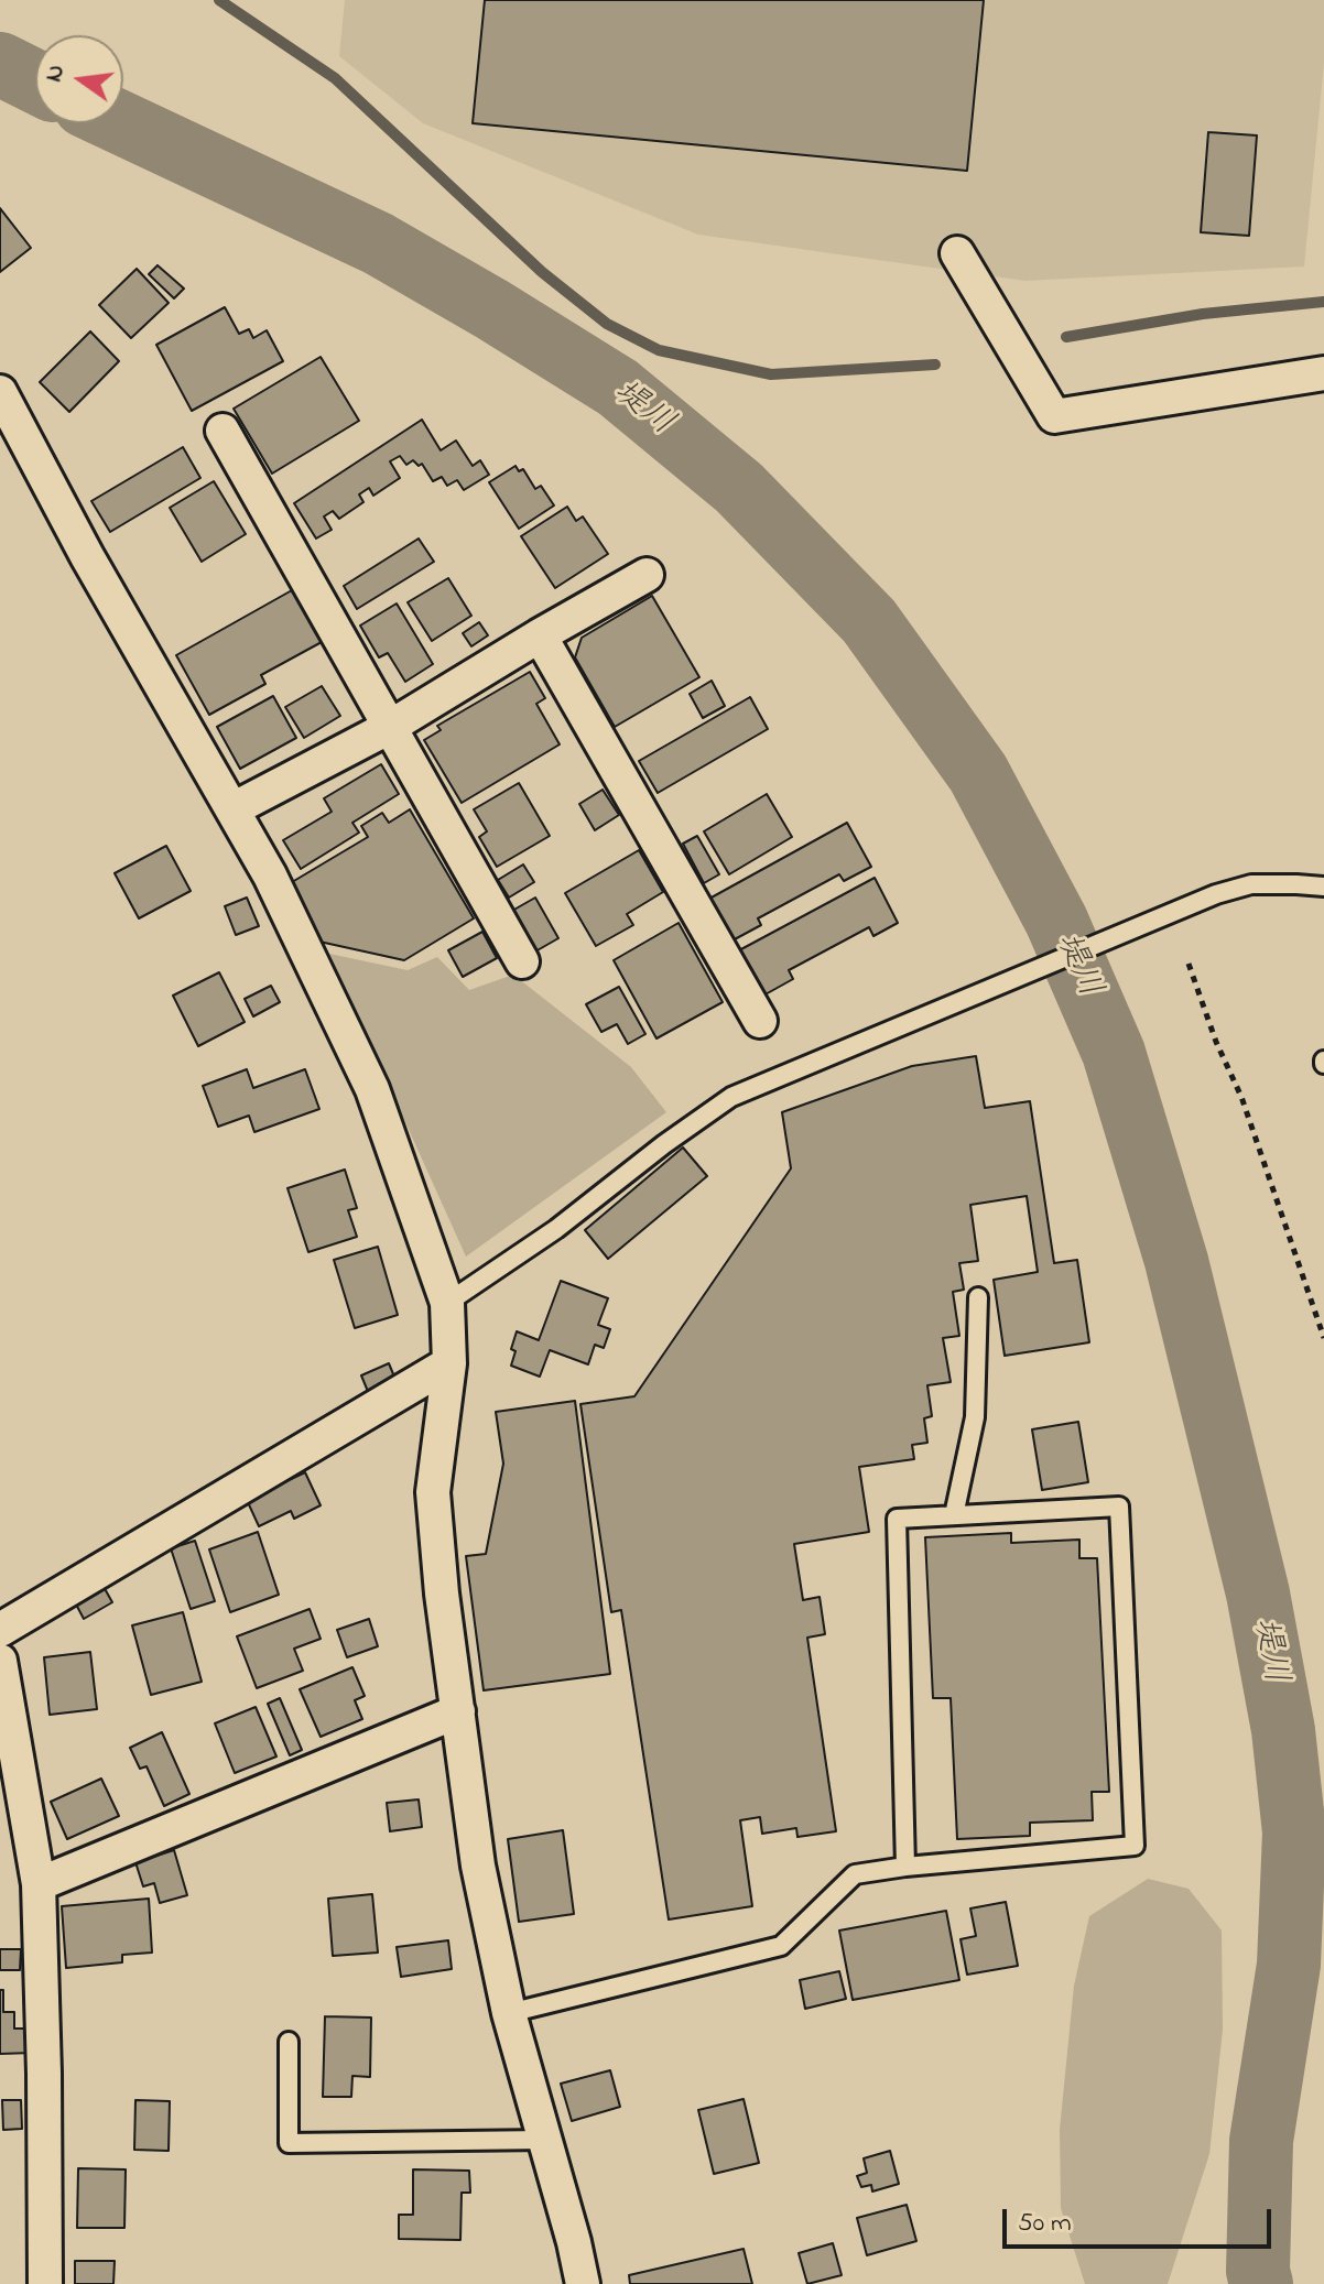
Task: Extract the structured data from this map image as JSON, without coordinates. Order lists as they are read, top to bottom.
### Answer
{
  "water": ["堤川"],
  "scale_bar": "50 m",
  "north": "left"
}
